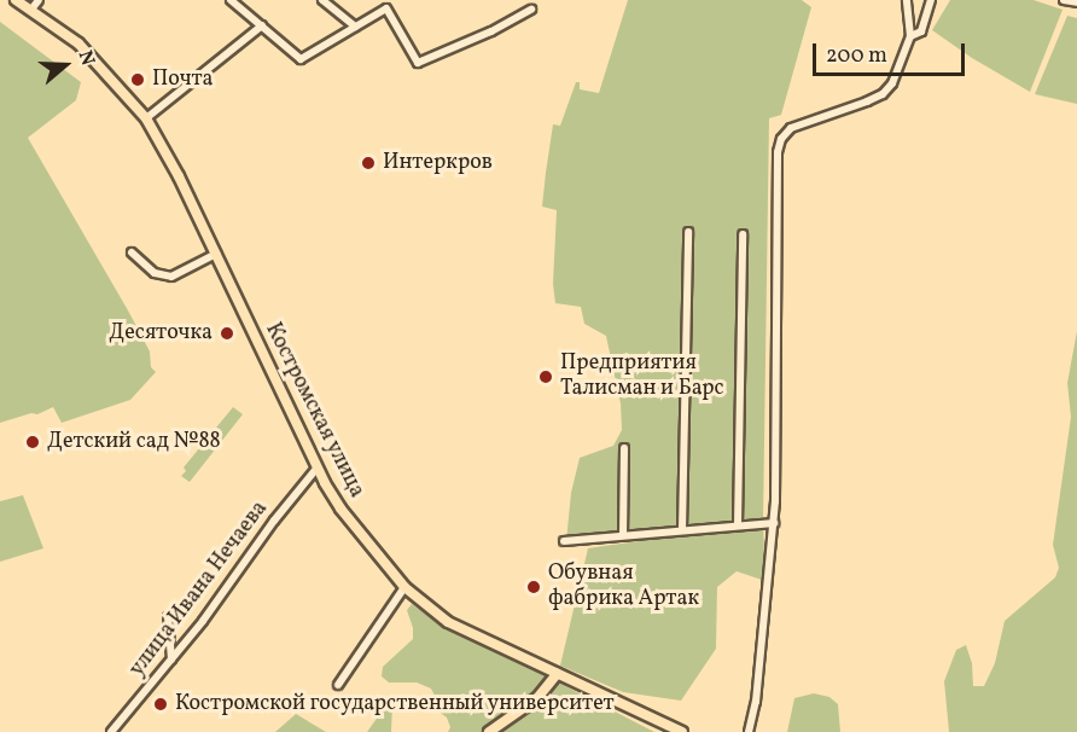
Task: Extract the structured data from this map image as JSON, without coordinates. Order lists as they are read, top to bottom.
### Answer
{
  "streets": {
    "main road": ["Костромская улица"],
    "street": ["улица Ивана Нечаева"]
  },
  "crossings": [
    ["Костромская улица", "улица Ивана Нечаева"]
  ],
  "places": [
    "Почта",
    "Интеркров",
    "Десяточка",
    "Предприятия Талисман и Барс",
    "Детский сад №88",
    "Обувная фабрика Артак",
    "Костромской государственный университет"
  ],
  "scale_bar": "200 m",
  "north": "right"
}
